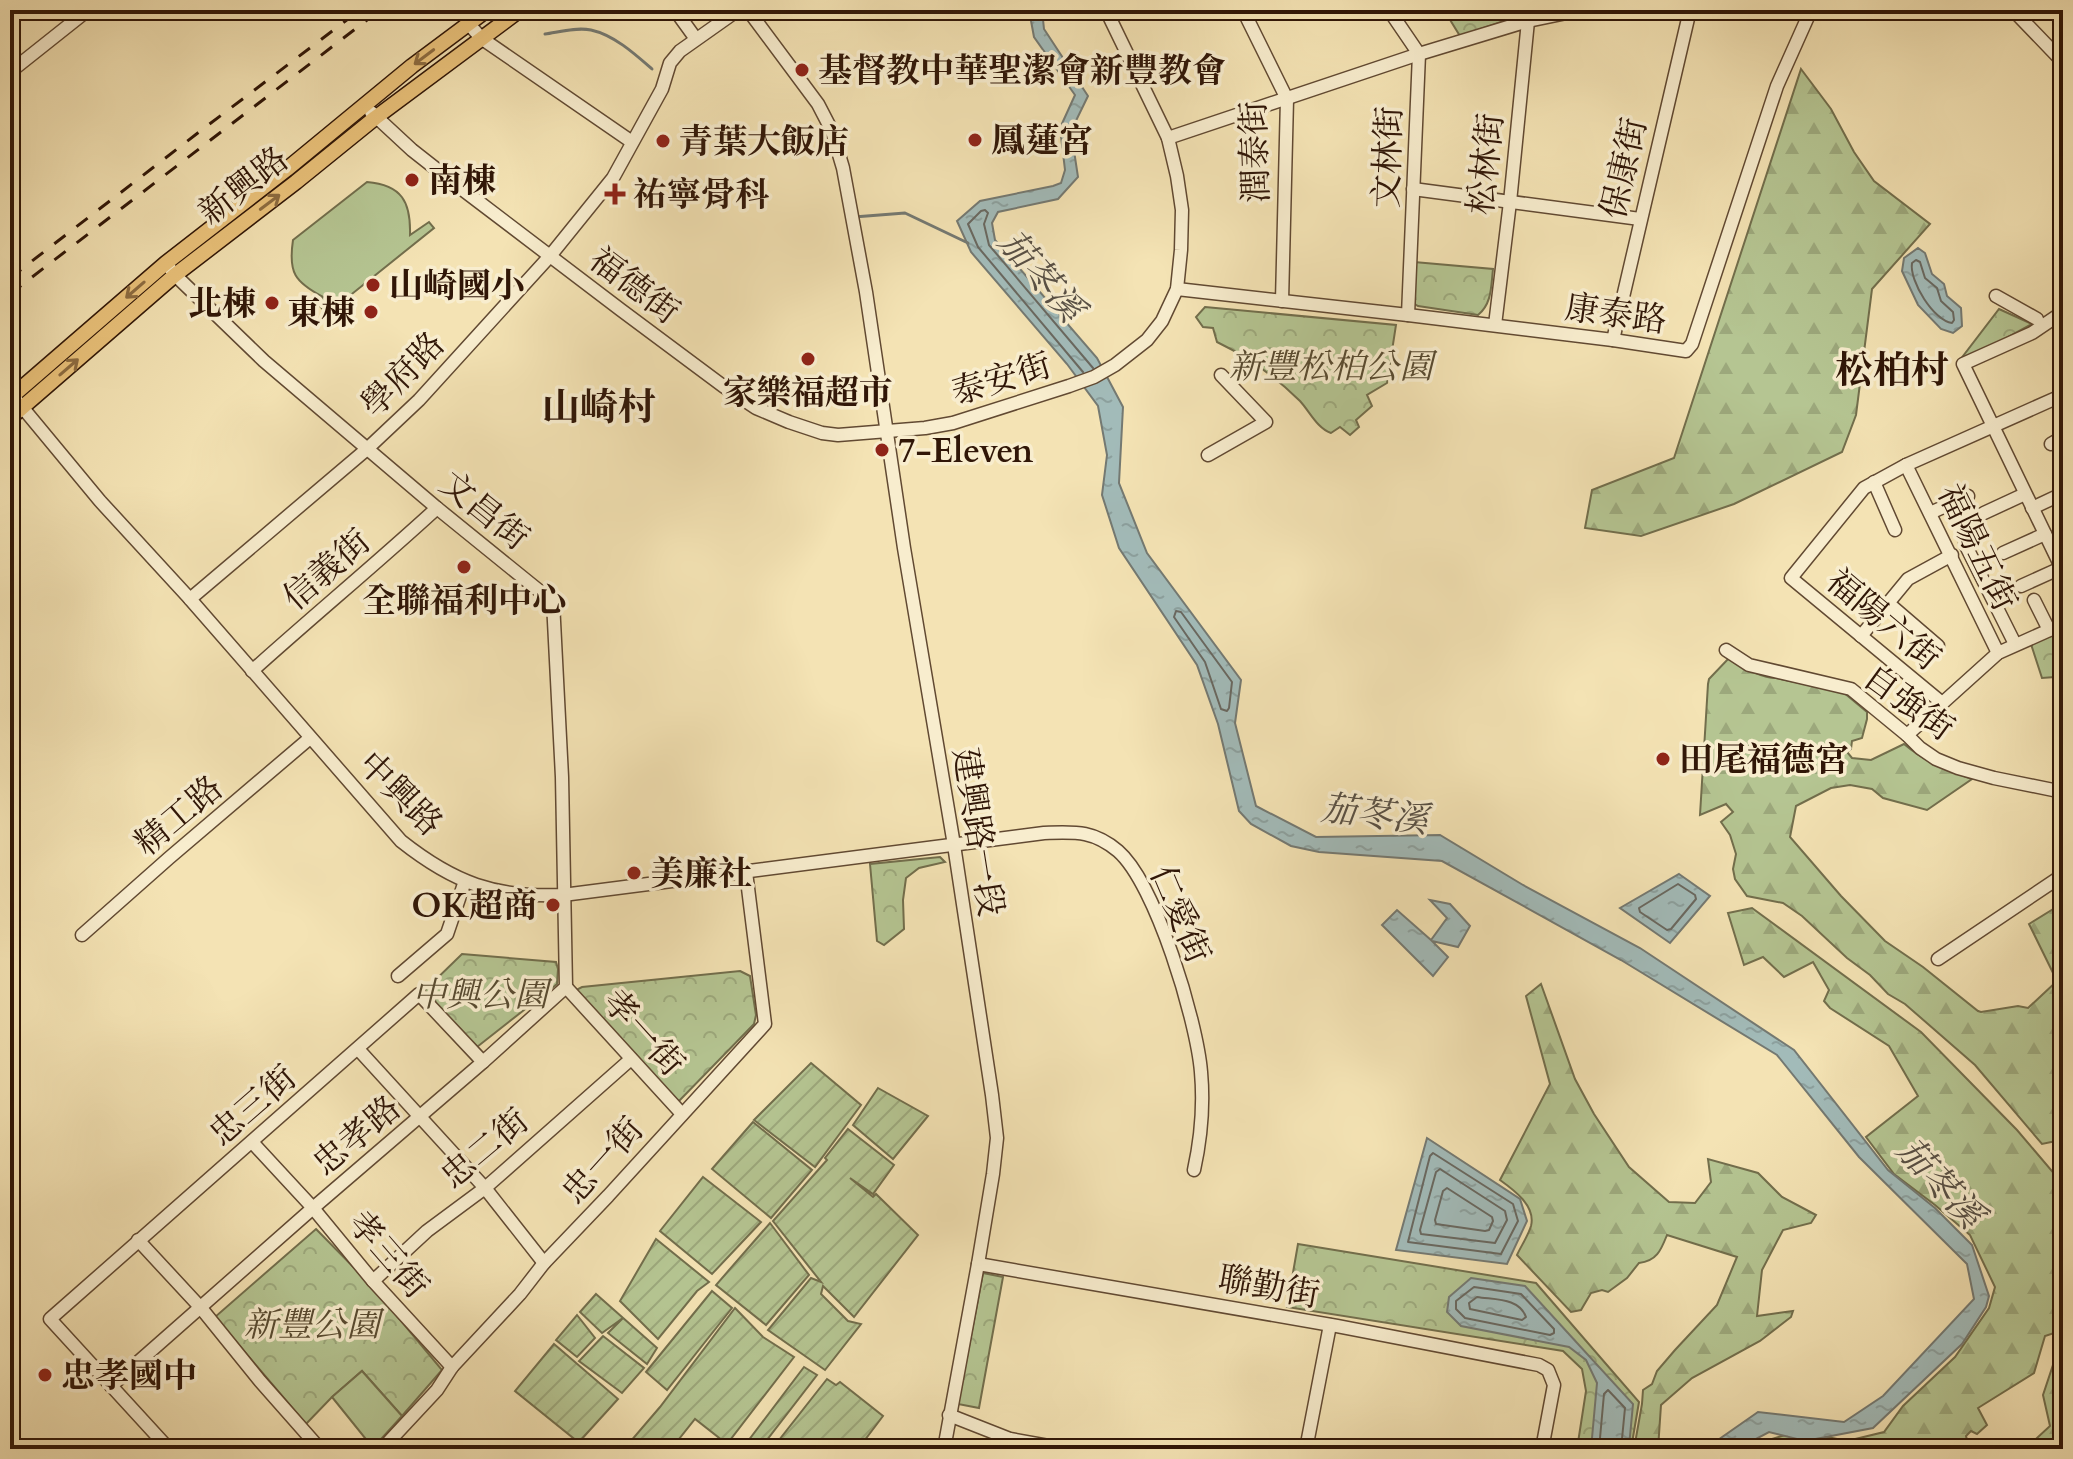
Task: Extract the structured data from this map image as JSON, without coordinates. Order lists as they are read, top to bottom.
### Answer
{
  "streets": {
    "main road": ["新興路"],
    "street": [
      "潤泰街",
      "文林街",
      "松林街",
      "保康街",
      "福德街",
      "康泰路",
      "學府路",
      "泰安街",
      "文昌街",
      "福陽五街",
      "信義街",
      "福陽六街",
      "自強街",
      "中興路",
      "精工路",
      "建興路一段",
      "仁愛街",
      "孝一街",
      "忠三街",
      "忠孝路",
      "忠二街",
      "忠一街",
      "孝三街",
      "聯勤街"
    ]
  },
  "crossings": [
    ["潤泰街", "康泰路"],
    ["文林街", "康泰路"],
    ["松林街", "康泰路"],
    ["保康街", "康泰路"],
    ["新興路", "福德街"],
    ["新興路", "文昌街"],
    ["新興路", "中興路"],
    ["福德街", "學府路"],
    ["福德街", "泰安街"],
    ["福德街", "建興路一段"],
    ["康泰路", "泰安街"],
    ["學府路", "文昌街"],
    ["學府路", "中興路"],
    ["泰安街", "建興路一段"],
    ["文昌街", "信義街"],
    ["文昌街", "中興路"],
    ["信義街", "中興路"],
    ["中興路", "精工路"],
    ["中興路", "建興路一段"],
    ["中興路", "仁愛街"],
    ["中興路", "忠一街"],
    ["建興路一段", "仁愛街"],
    ["建興路一段", "聯勤街"],
    ["孝一街", "忠孝路"],
    ["孝一街", "忠二街"],
    ["孝一街", "忠一街"],
    ["忠三街", "忠孝路"],
    ["忠三街", "孝三街"],
    ["忠孝路", "孝三街"],
    ["忠二街", "孝三街"],
    ["忠一街", "孝三街"]
  ],
  "districts": ["松柏村", "山崎村"],
  "water": ["茄苳溪"],
  "parks": ["新豐松柏公園", "中興公園", "新豐公園"],
  "places": {
    "other": [
      "基督教中華聖潔會新豐教會",
      "鳳蓮宮",
      "青葉大飯店",
      "南棟",
      "山崎國小",
      "北棟",
      "東棟",
      "家樂福超市",
      "7-Eleven",
      "全聯福利中心",
      "田尾福德宮",
      "美廉社",
      "OK超商",
      "忠孝國中"
    ],
    "health": ["祐寧骨科"]
  }
}
